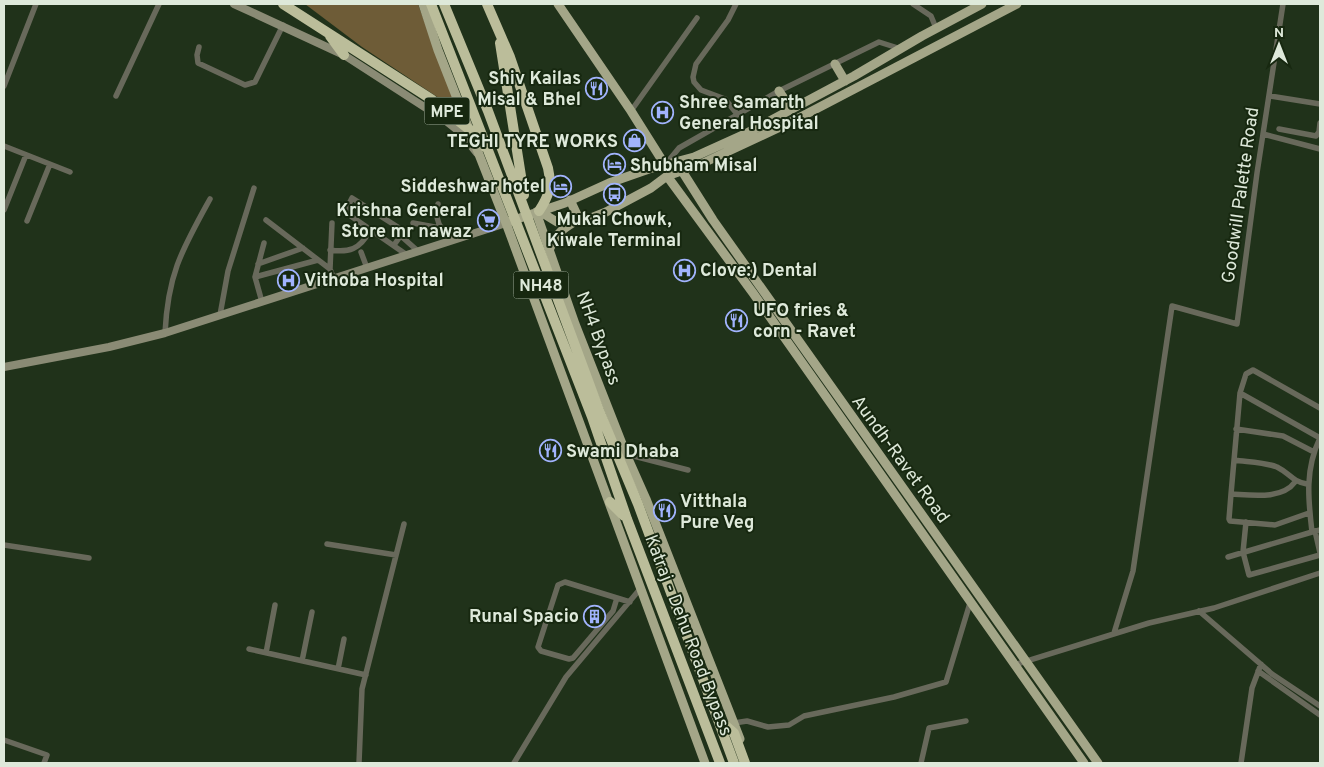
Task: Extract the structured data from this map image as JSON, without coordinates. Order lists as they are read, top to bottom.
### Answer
{
  "streets": {
    "highway": ["MPE", "NH48", "Katraj - Dehu Road Bypass"],
    "main road": ["NH4 Bypass", "Aundh-Ravet Road"],
    "street": ["Goodwill Palette Road"]
  },
  "crossings": [
    ["MPE", "NH48"],
    ["NH48", "NH4 Bypass"],
    ["NH48", "Katraj - Dehu Road Bypass"],
    ["NH4 Bypass", "Katraj - Dehu Road Bypass"]
  ],
  "places": {
    "restaurant": [
      "Shiv Kailas Misal & Bhel",
      "UFO fries & corn - Ravet",
      "Swami Dhaba",
      "Vitthala Pure Veg"
    ],
    "hospital": ["Shree Samarth General Hospital", "Clove:) Dental", "Vithoba Hospital"],
    "shop": ["TEGHI TYRE WORKS"],
    "hotel": ["Shubham Misal", "Siddeshwar hotel"],
    "bus stop": ["Mukai Chowk, Kiwale Terminal"],
    "supermarket": ["Krishna General Store mr nawaz"],
    "building": ["Runal Spacio"]
  },
  "north": "top"
}
